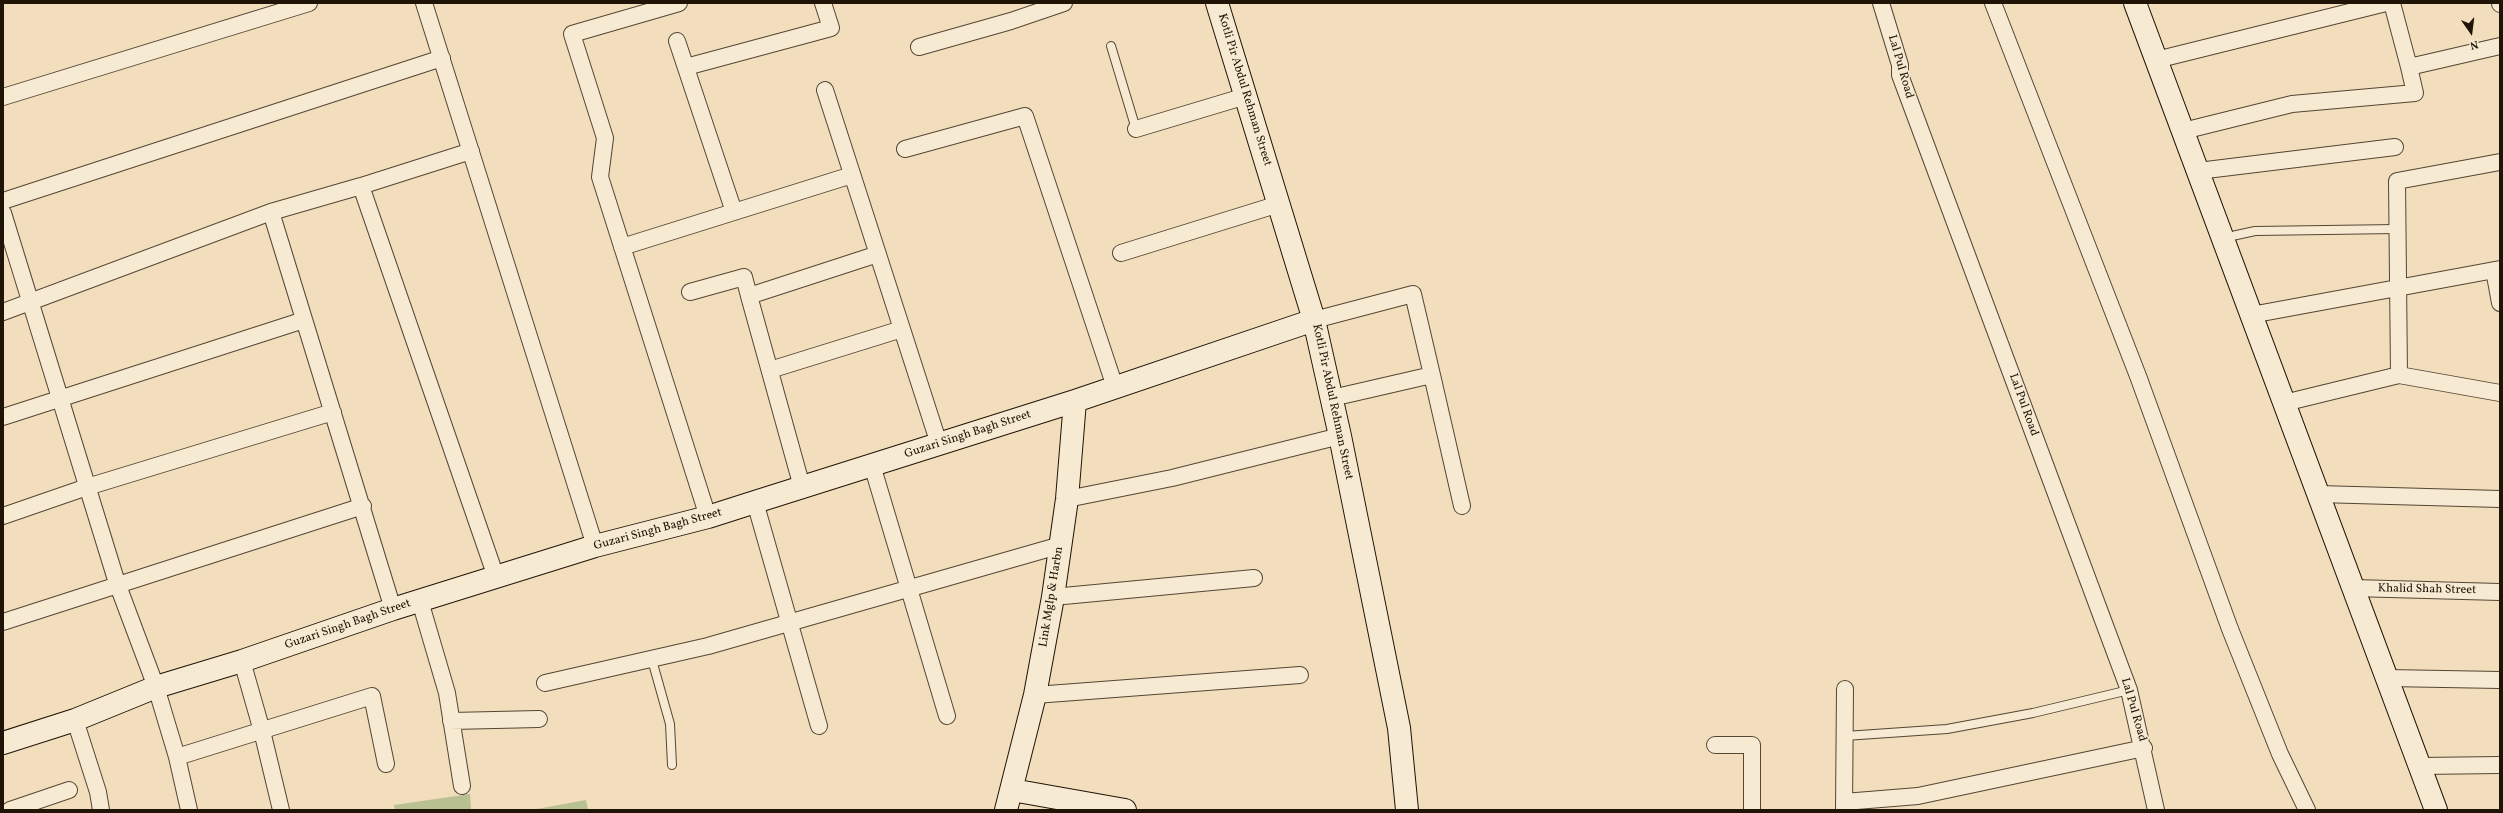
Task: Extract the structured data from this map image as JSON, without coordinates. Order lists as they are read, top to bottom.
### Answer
{
  "streets": {
    "street": [
      "Lal Pul Road",
      "Kotli Pir Abdul Rehman Street",
      "Guzari Singh Bagh Street",
      "Khalid Shah Street",
      "Link Mglp & Harbn"
    ]
  },
  "crossings": [
    ["Kotli Pir Abdul Rehman Street", "Guzari Singh Bagh Street"],
    ["Guzari Singh Bagh Street", "Link Mglp & Harbn"]
  ],
  "north": "bottom"
}
